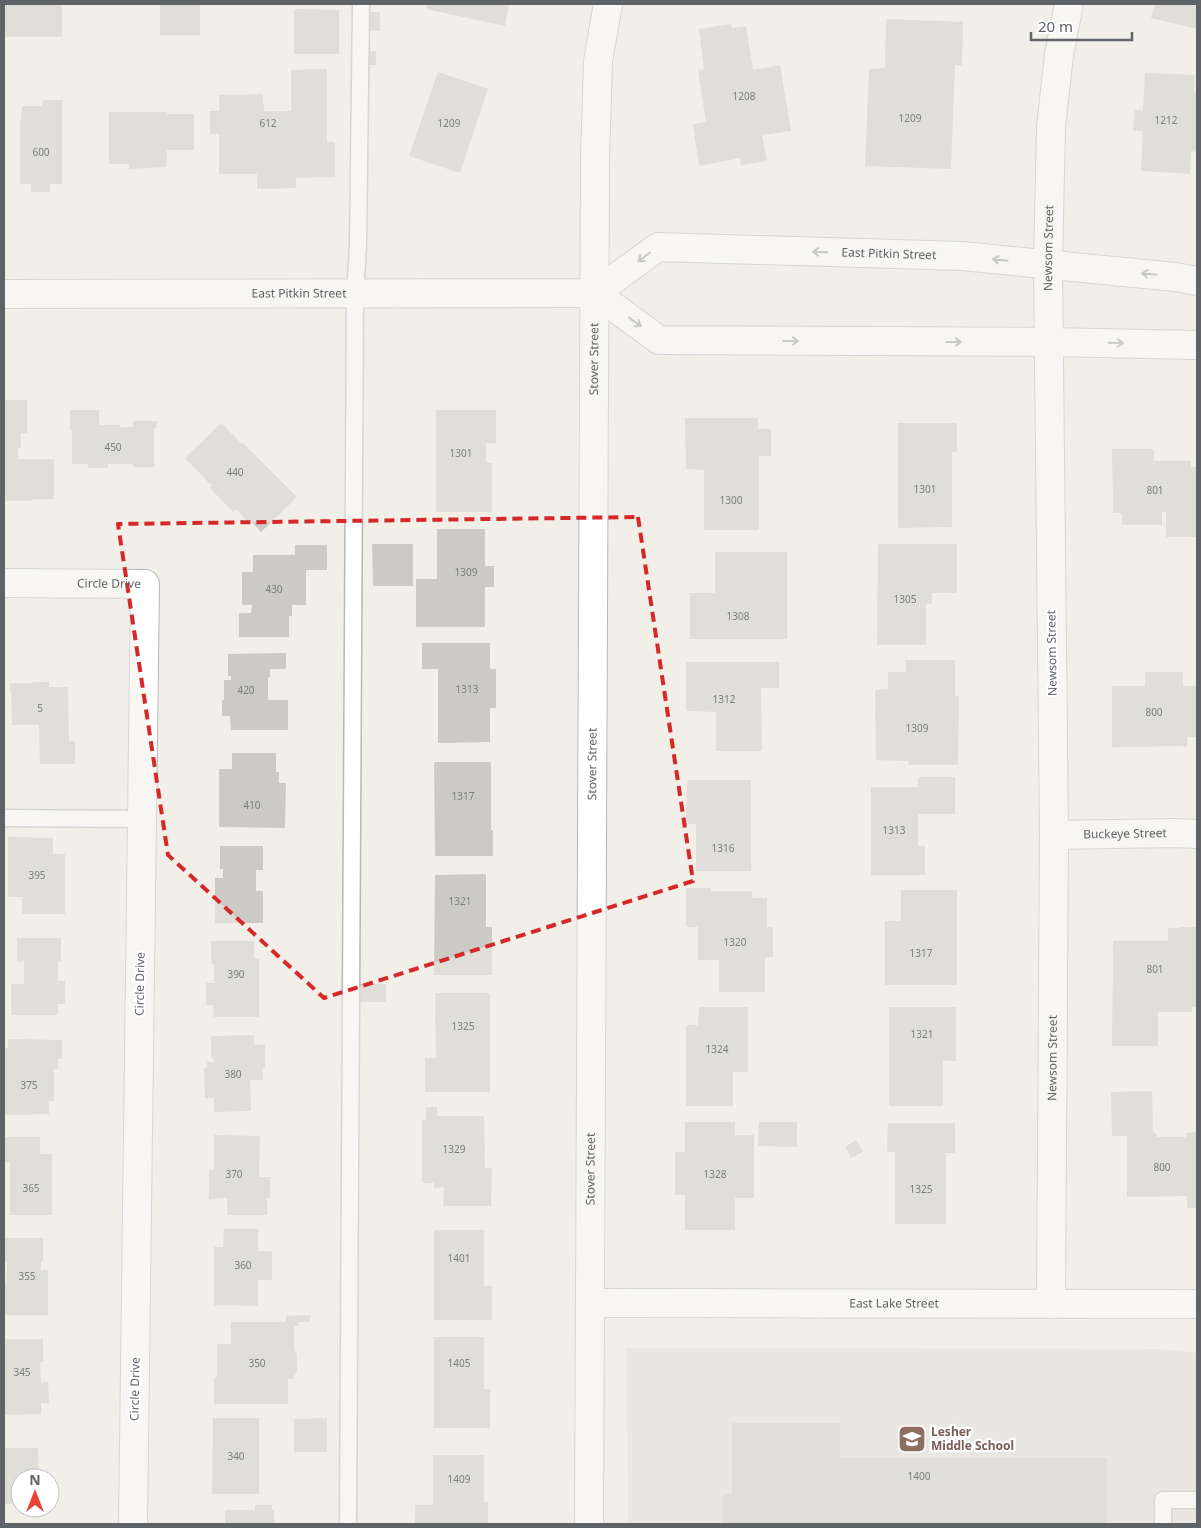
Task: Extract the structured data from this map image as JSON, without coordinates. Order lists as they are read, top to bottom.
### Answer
{
  "streets": {
    "street": [
      "Newsom Street",
      "East Pitkin Street",
      "Stover Street",
      "Circle Drive",
      "Buckeye Street",
      "East Lake Street"
    ]
  },
  "crossings": [
    ["Newsom Street", "East Pitkin Street"],
    ["Newsom Street", "Buckeye Street"],
    ["Newsom Street", "East Lake Street"],
    ["East Pitkin Street", "Stover Street"],
    ["Stover Street", "East Lake Street"]
  ],
  "places": {
    "school or university": ["Lesher Middle School"]
  },
  "house_numbers": [
    "1208",
    "1209",
    "1212",
    "612",
    "1209",
    "600",
    "450",
    "1301",
    "440",
    "1301",
    "801",
    "1300",
    "1309",
    "430",
    "1305",
    "1308",
    "1313",
    "420",
    "1312",
    "5",
    "800",
    "1309",
    "1317",
    "410",
    "1313",
    "1316",
    "395",
    "1321",
    "1320",
    "1317",
    "801",
    "390",
    "1325",
    "1321",
    "1324",
    "380",
    "375",
    "1329",
    "800",
    "370",
    "1328",
    "365",
    "1325",
    "1401",
    "360",
    "355",
    "350",
    "1405",
    "345",
    "340",
    "1400",
    "1409"
  ],
  "scale_bar": "20 m",
  "north": "top"
}
